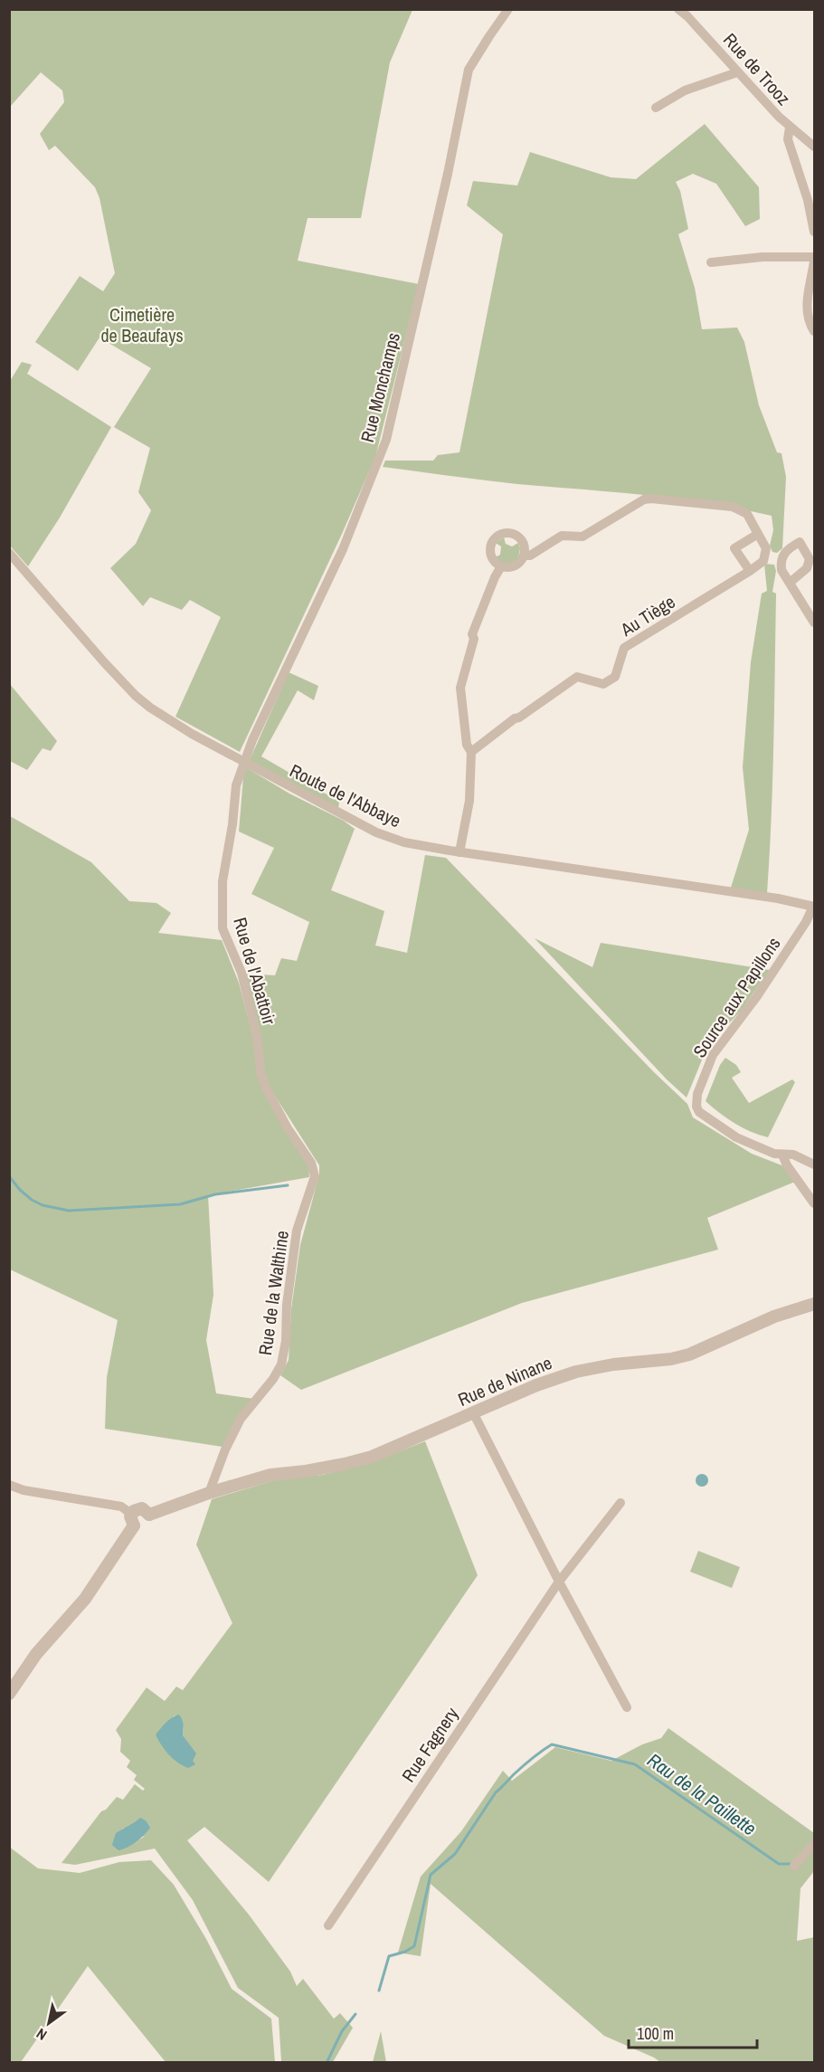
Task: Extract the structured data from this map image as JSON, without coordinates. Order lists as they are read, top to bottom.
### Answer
{
  "streets": {
    "street": [
      "Rue de Trooz",
      "Rue Monchamps",
      "Au Tiège",
      "Route de l'Abbaye",
      "Rue de l'Abattoir",
      "Source aux Papillons",
      "Rue de la Walthine",
      "Rue de Ninane",
      "Rue Fagnery"
    ]
  },
  "crossings": [
    ["Rue Monchamps", "Route de l'Abbaye"],
    ["Rue Monchamps", "Rue de l'Abattoir"],
    ["Route de l'Abbaye", "Rue de l'Abattoir"],
    ["Route de l'Abbaye", "Source aux Papillons"],
    ["Rue de l'Abattoir", "Rue de la Walthine"],
    ["Rue de la Walthine", "Rue de Ninane"]
  ],
  "water": ["Rau de la Paillette"],
  "parks": ["Cimetière de Beaufays"],
  "scale_bar": "100 m",
  "north": "bottom left"
}
